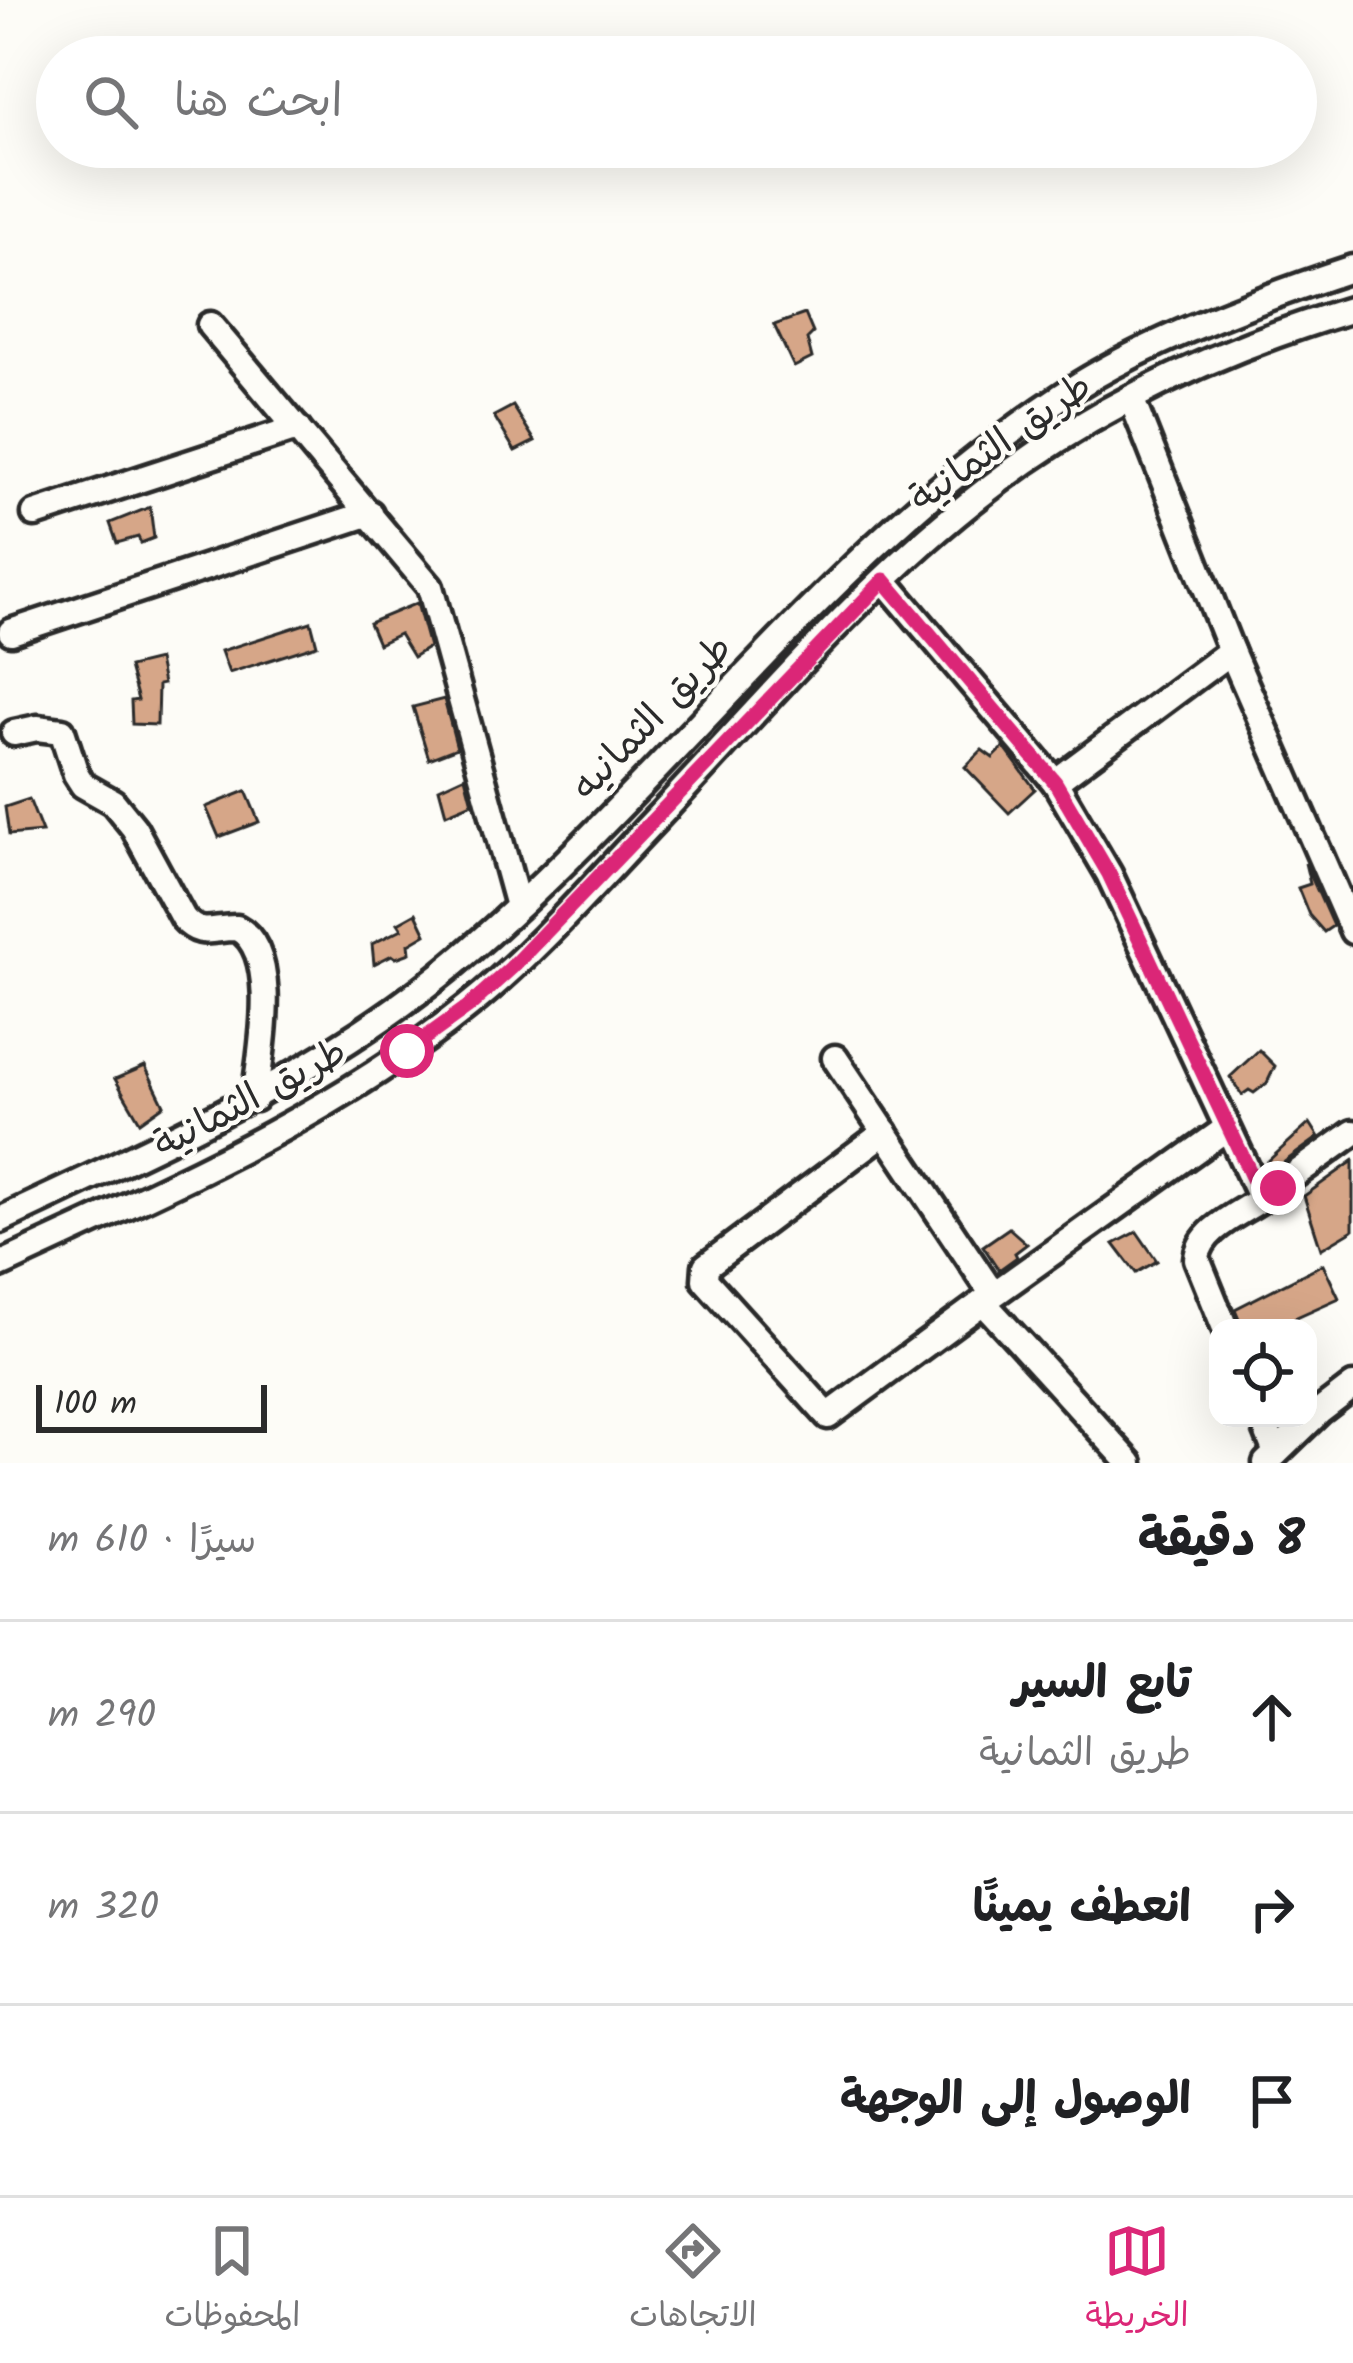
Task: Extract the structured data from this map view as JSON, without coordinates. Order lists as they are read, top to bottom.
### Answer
{
  "streets": {
    "street": ["طريق الثمانية", "طريق الثمانيه"]
  },
  "scale_bar": "100 m",
  "page": {
    "search": "ابحث هنا",
    "scale": "100 m",
    "heading": ["8 دقيقة", "سيرًا · 610 m"],
    "list": [
      ["تابع السير", "طريق الثمانية", "290 m"],
      ["انعطف يمينًا", "320 m"],
      "الوصول إلى الوجهة"
    ],
    "nav": ["الخريطة", "الاتجاهات", "المحفوظات"]
  }
}
